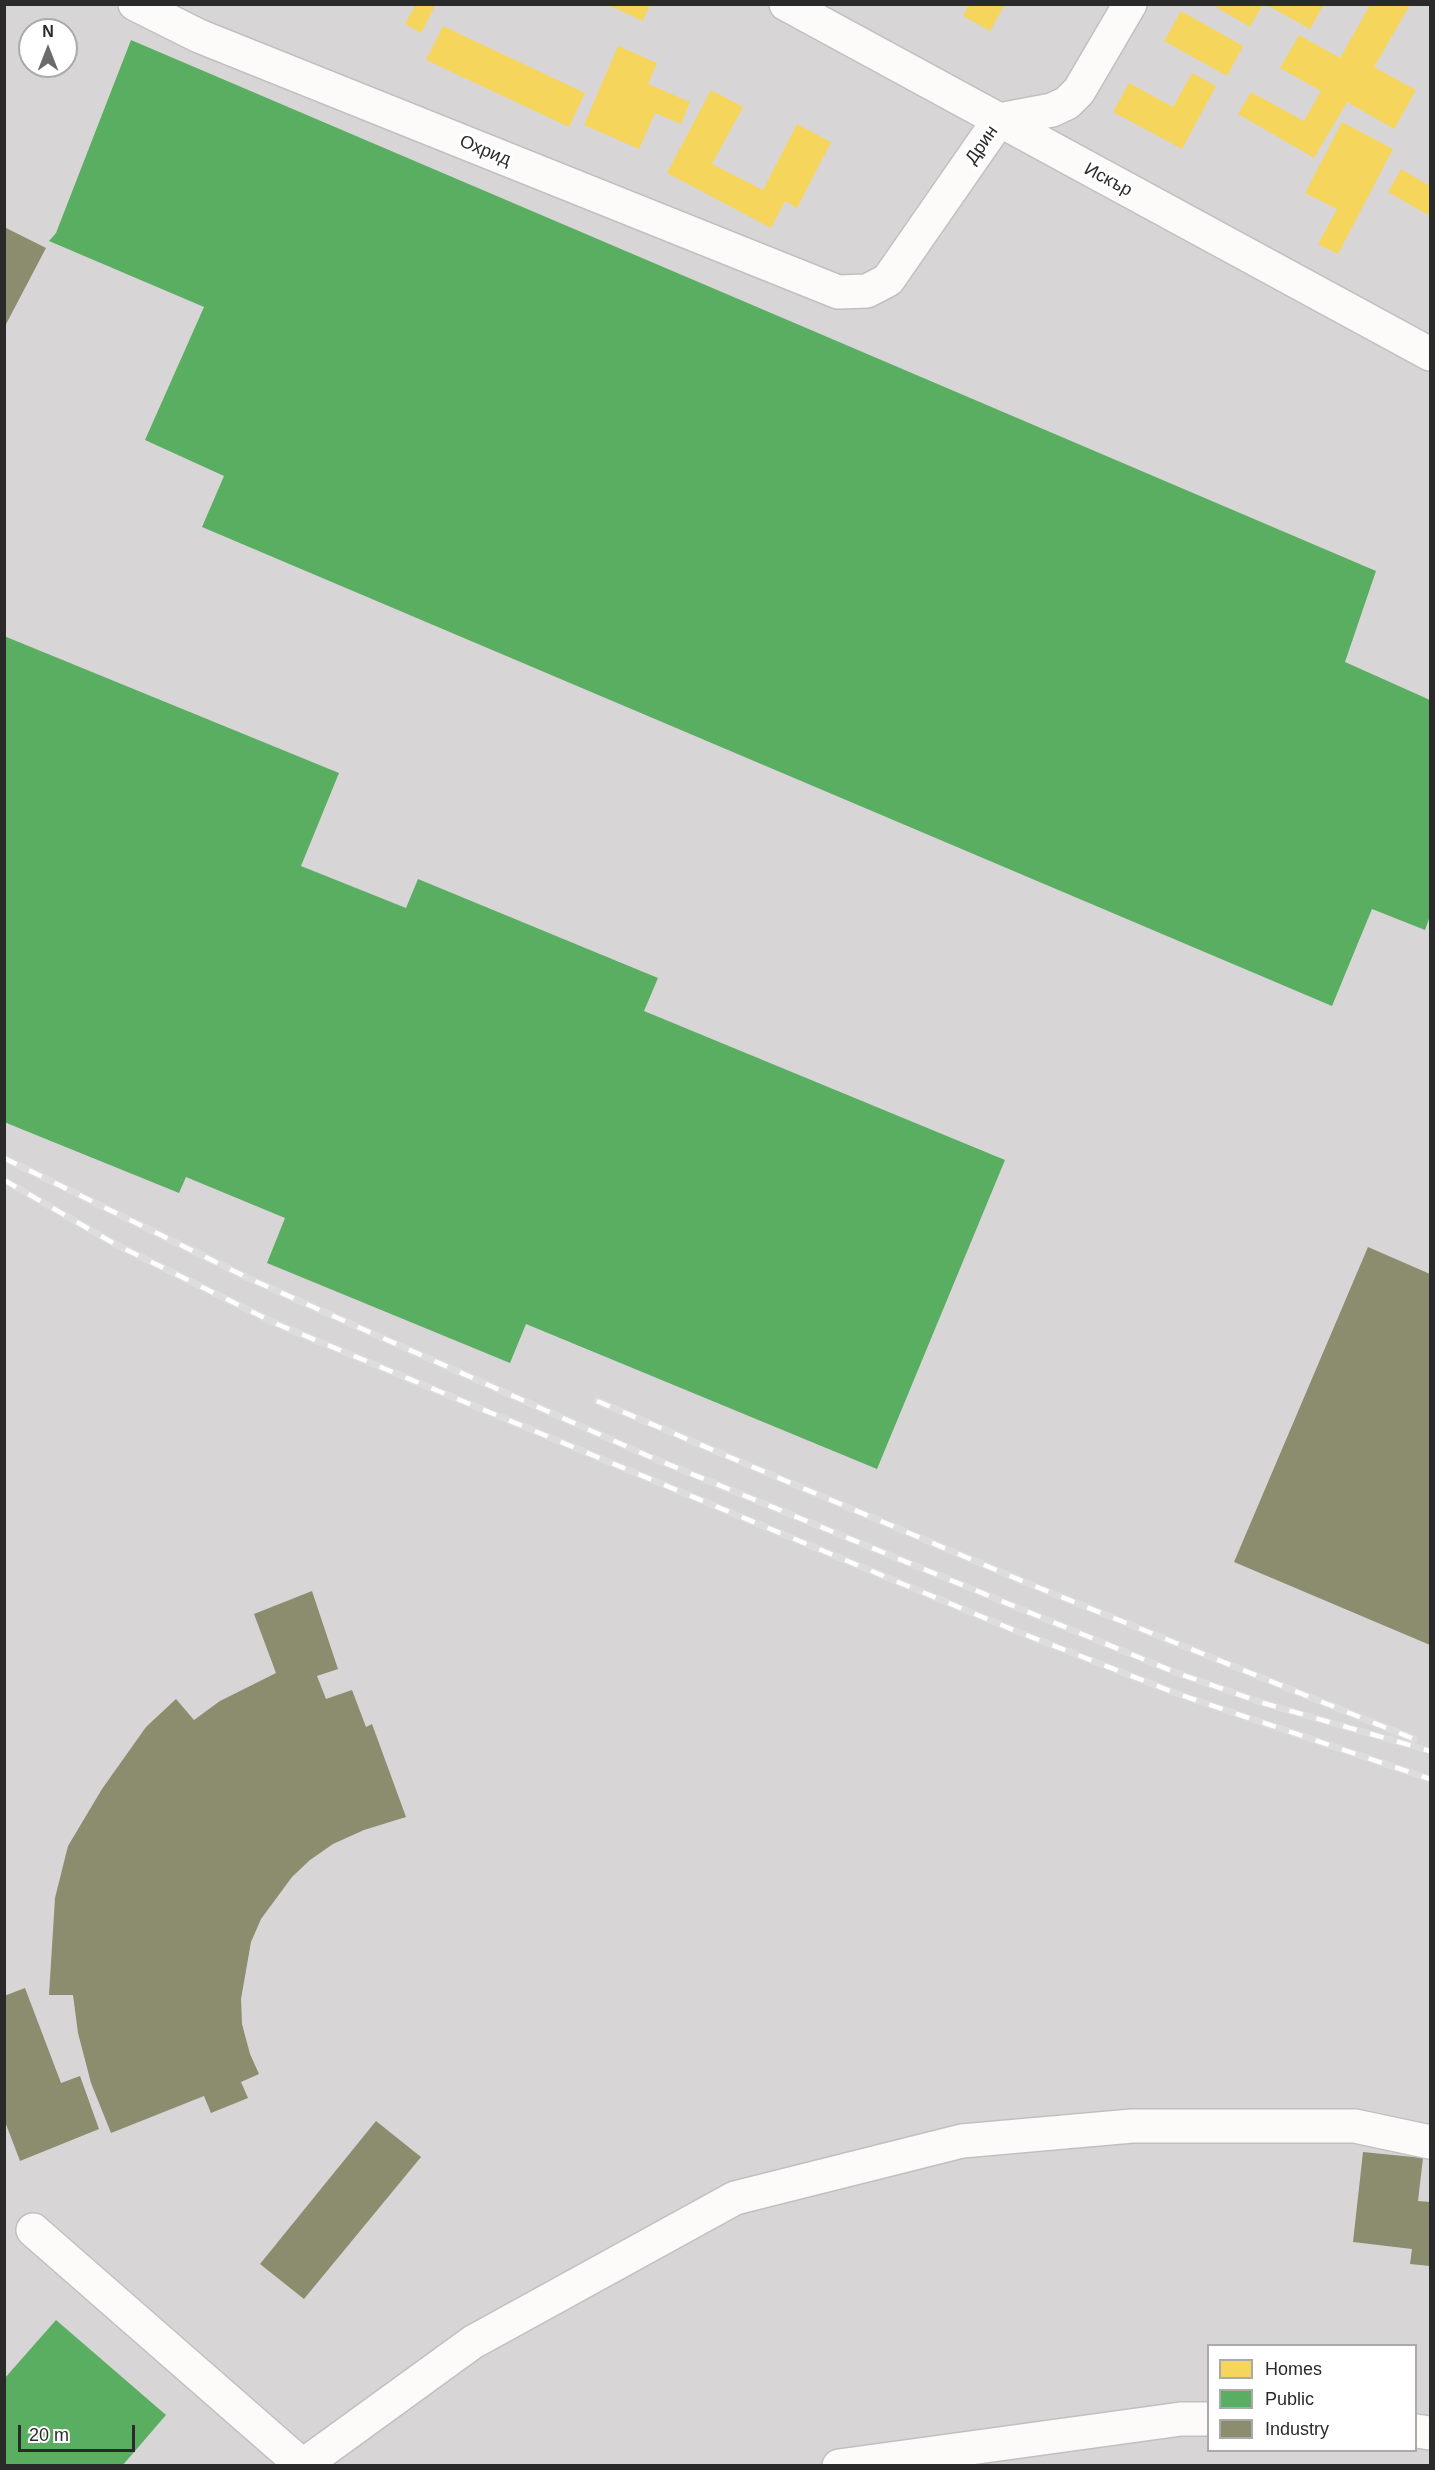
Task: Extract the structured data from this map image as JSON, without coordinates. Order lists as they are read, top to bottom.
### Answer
{
  "streets": {
    "street": ["Дрин", "Охрид", "Искър"]
  },
  "crossings": [
    ["Дрин", "Охрид"],
    ["Дрин", "Искър"]
  ],
  "legend": ["Homes", "Public", "Industry"],
  "scale_bar": "20 m",
  "north": "top"
}
